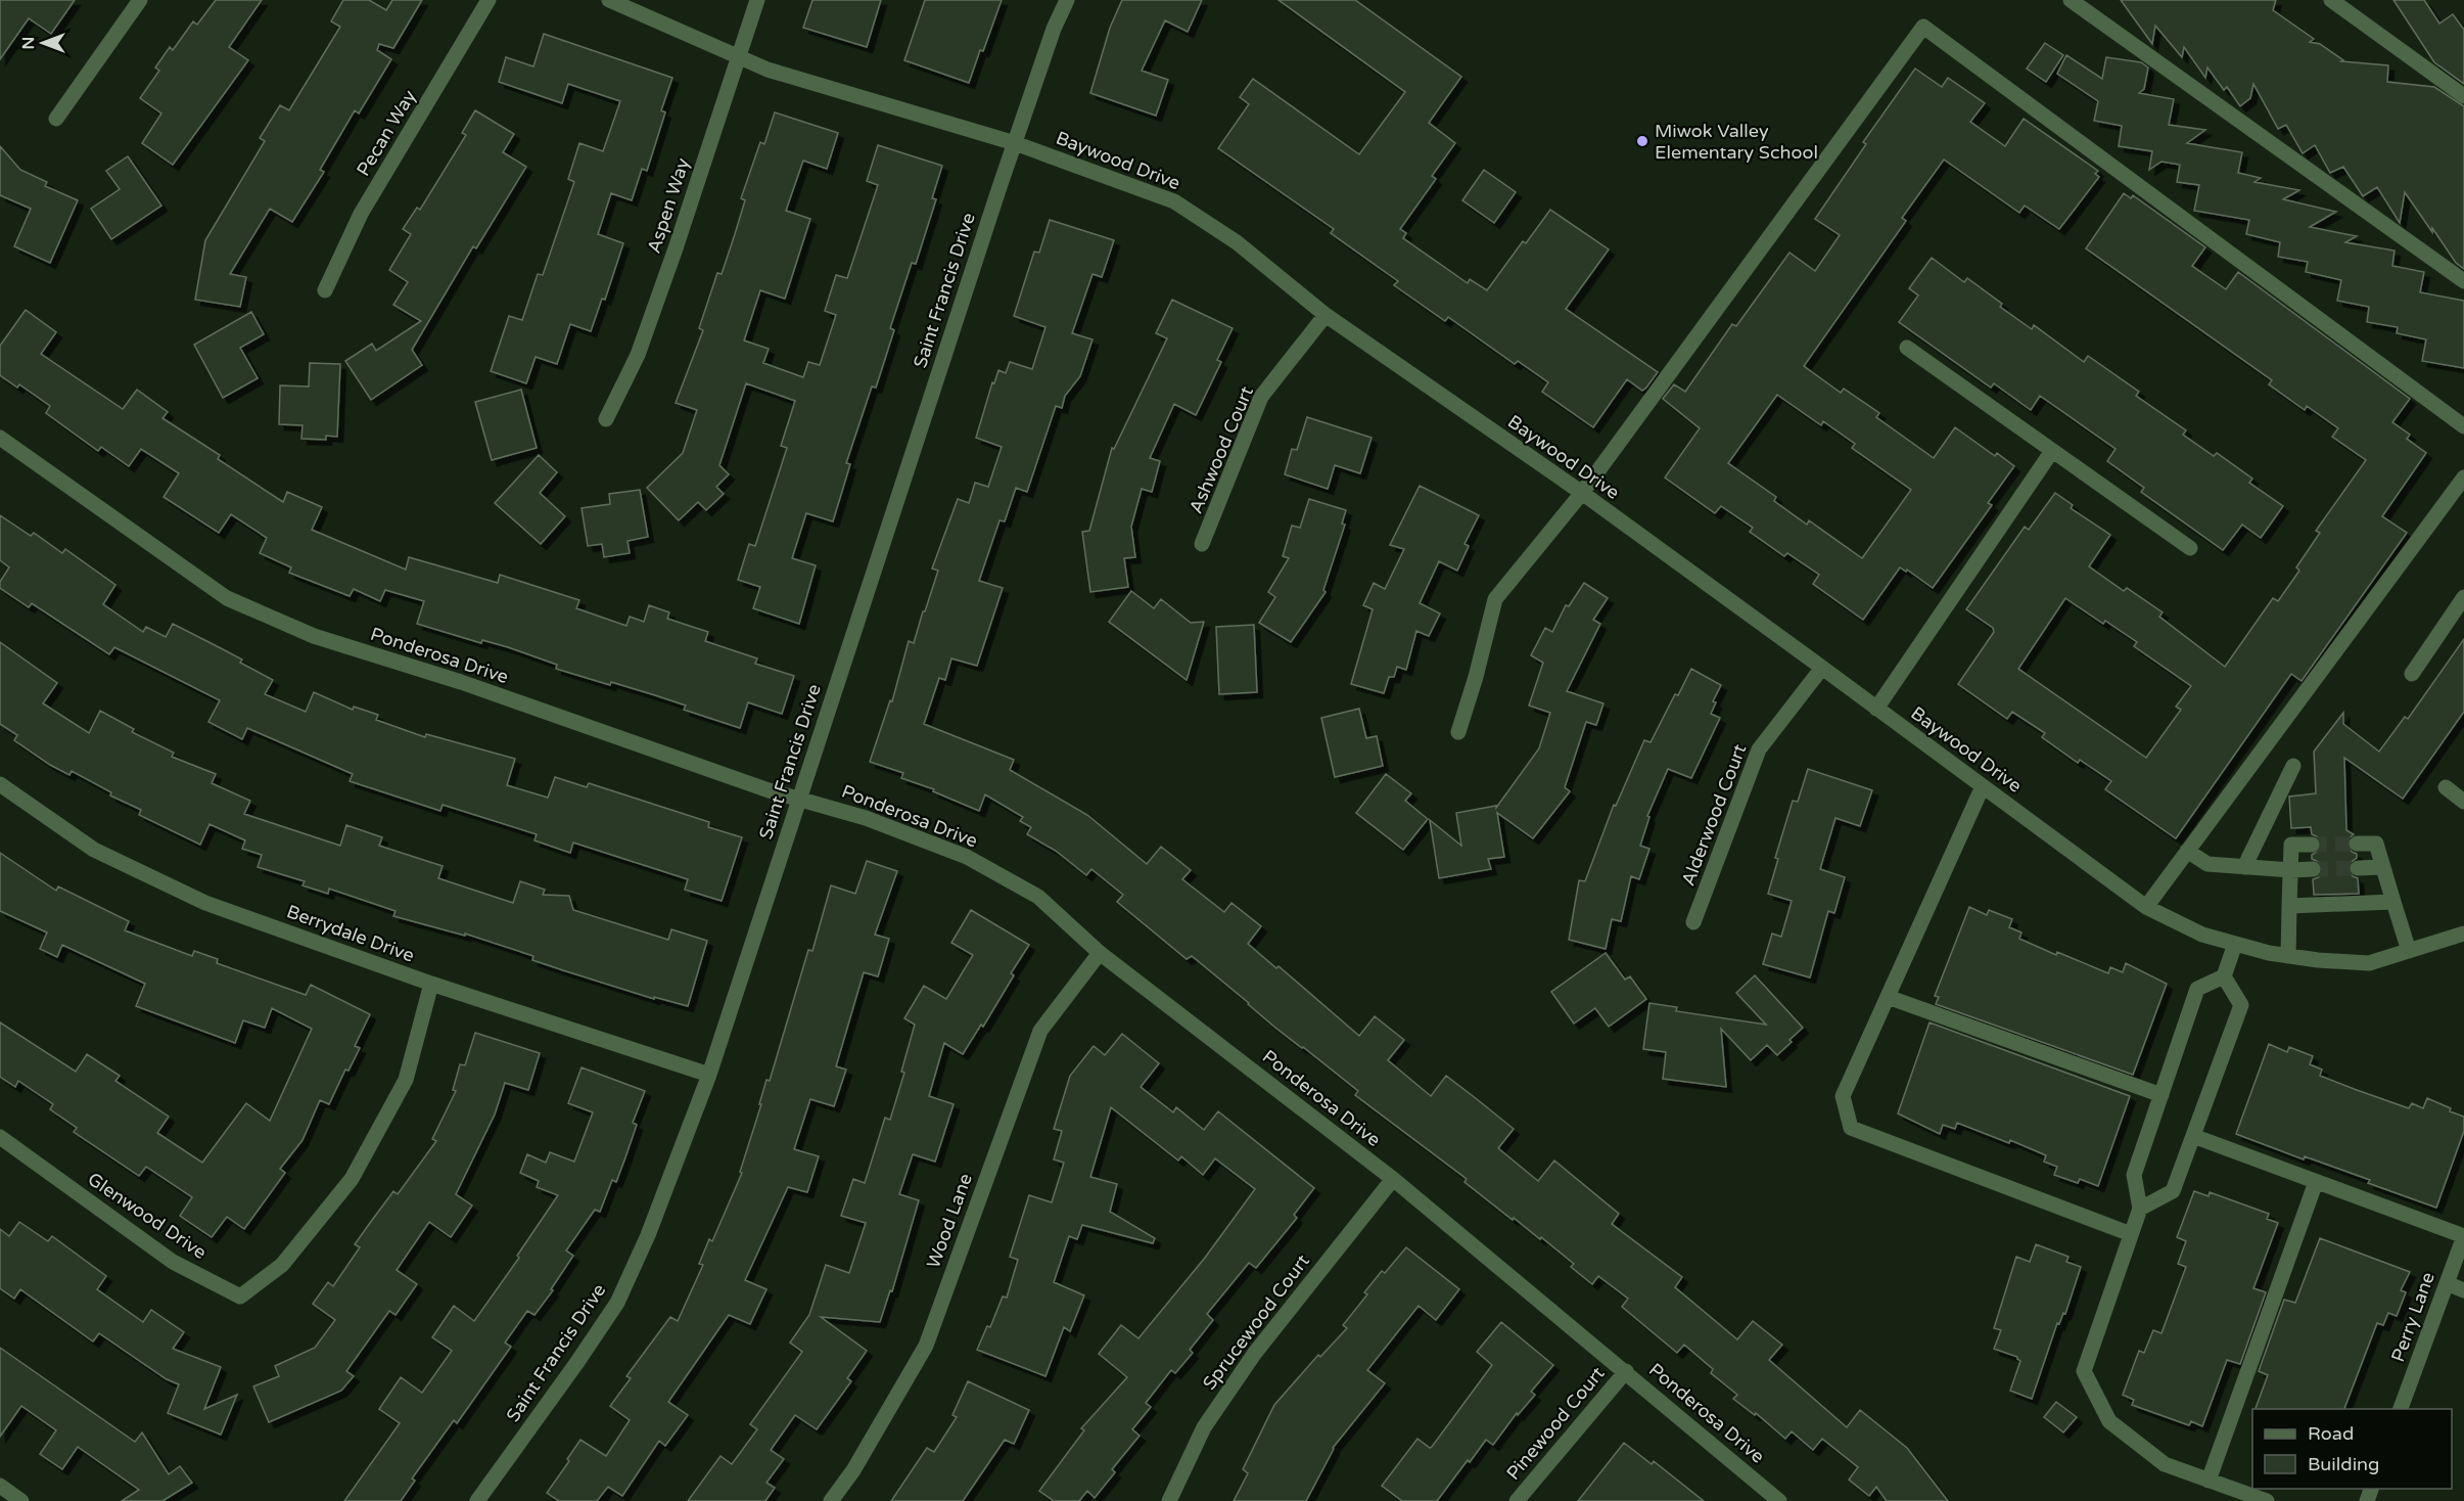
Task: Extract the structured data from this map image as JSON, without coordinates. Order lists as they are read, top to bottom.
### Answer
{
  "streets": {
    "street": [
      "Pecan Way",
      "Baywood Drive",
      "Aspen Way",
      "Saint Francis Drive",
      "Ashwood Court",
      "Ponderosa Drive",
      "Alderwood Court",
      "Berrydale Drive",
      "Glenwood Drive",
      "Wood Lane",
      "Perry Lane",
      "Sprucewood Court",
      "Pinewood Court"
    ]
  },
  "crossings": [
    ["Baywood Drive", "Aspen Way"],
    ["Baywood Drive", "Saint Francis Drive"],
    ["Baywood Drive", "Ashwood Court"],
    ["Baywood Drive", "Alderwood Court"],
    ["Saint Francis Drive", "Ponderosa Drive"],
    ["Saint Francis Drive", "Berrydale Drive"],
    ["Ponderosa Drive", "Wood Lane"],
    ["Ponderosa Drive", "Sprucewood Court"],
    ["Ponderosa Drive", "Pinewood Court"],
    ["Berrydale Drive", "Glenwood Drive"]
  ],
  "places": ["Miwok Valley Elementary School"],
  "legend": ["Road", "Building"],
  "north": "left"
}
